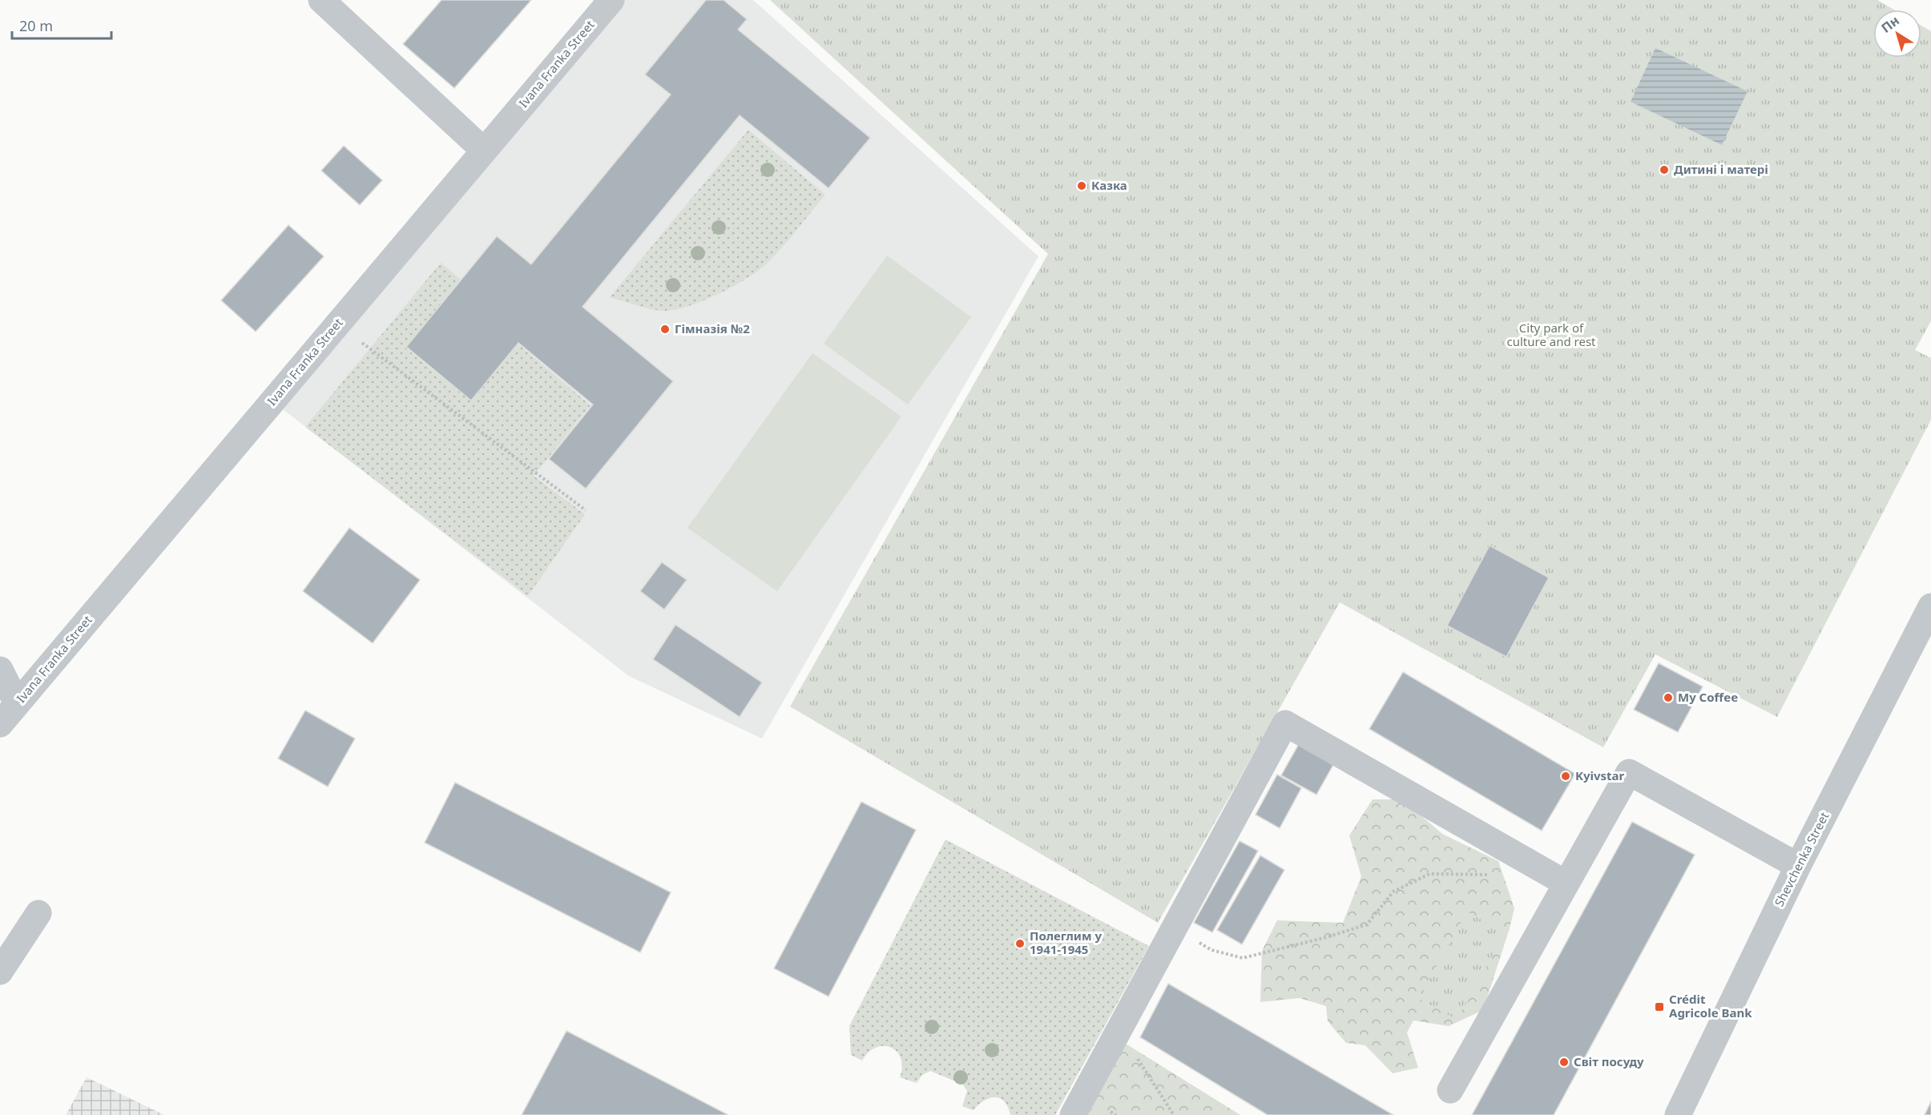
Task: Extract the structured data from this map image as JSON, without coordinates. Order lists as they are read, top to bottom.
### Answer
{
  "streets": {
    "street": ["Ivana Franka Street", "Shevchenka Street"]
  },
  "parks": ["City park of culture and rest"],
  "places": {
    "other": [
      "Дитині і матері",
      "Казка",
      "Гімназія №2",
      "My Coffee",
      "Kyivstar",
      "Полеглим у 1941-1945",
      "Світ посуду"
    ],
    "transit": ["Crédit Agricole Bank"]
  },
  "scale_bar": "20 m",
  "north": "top left"
}
